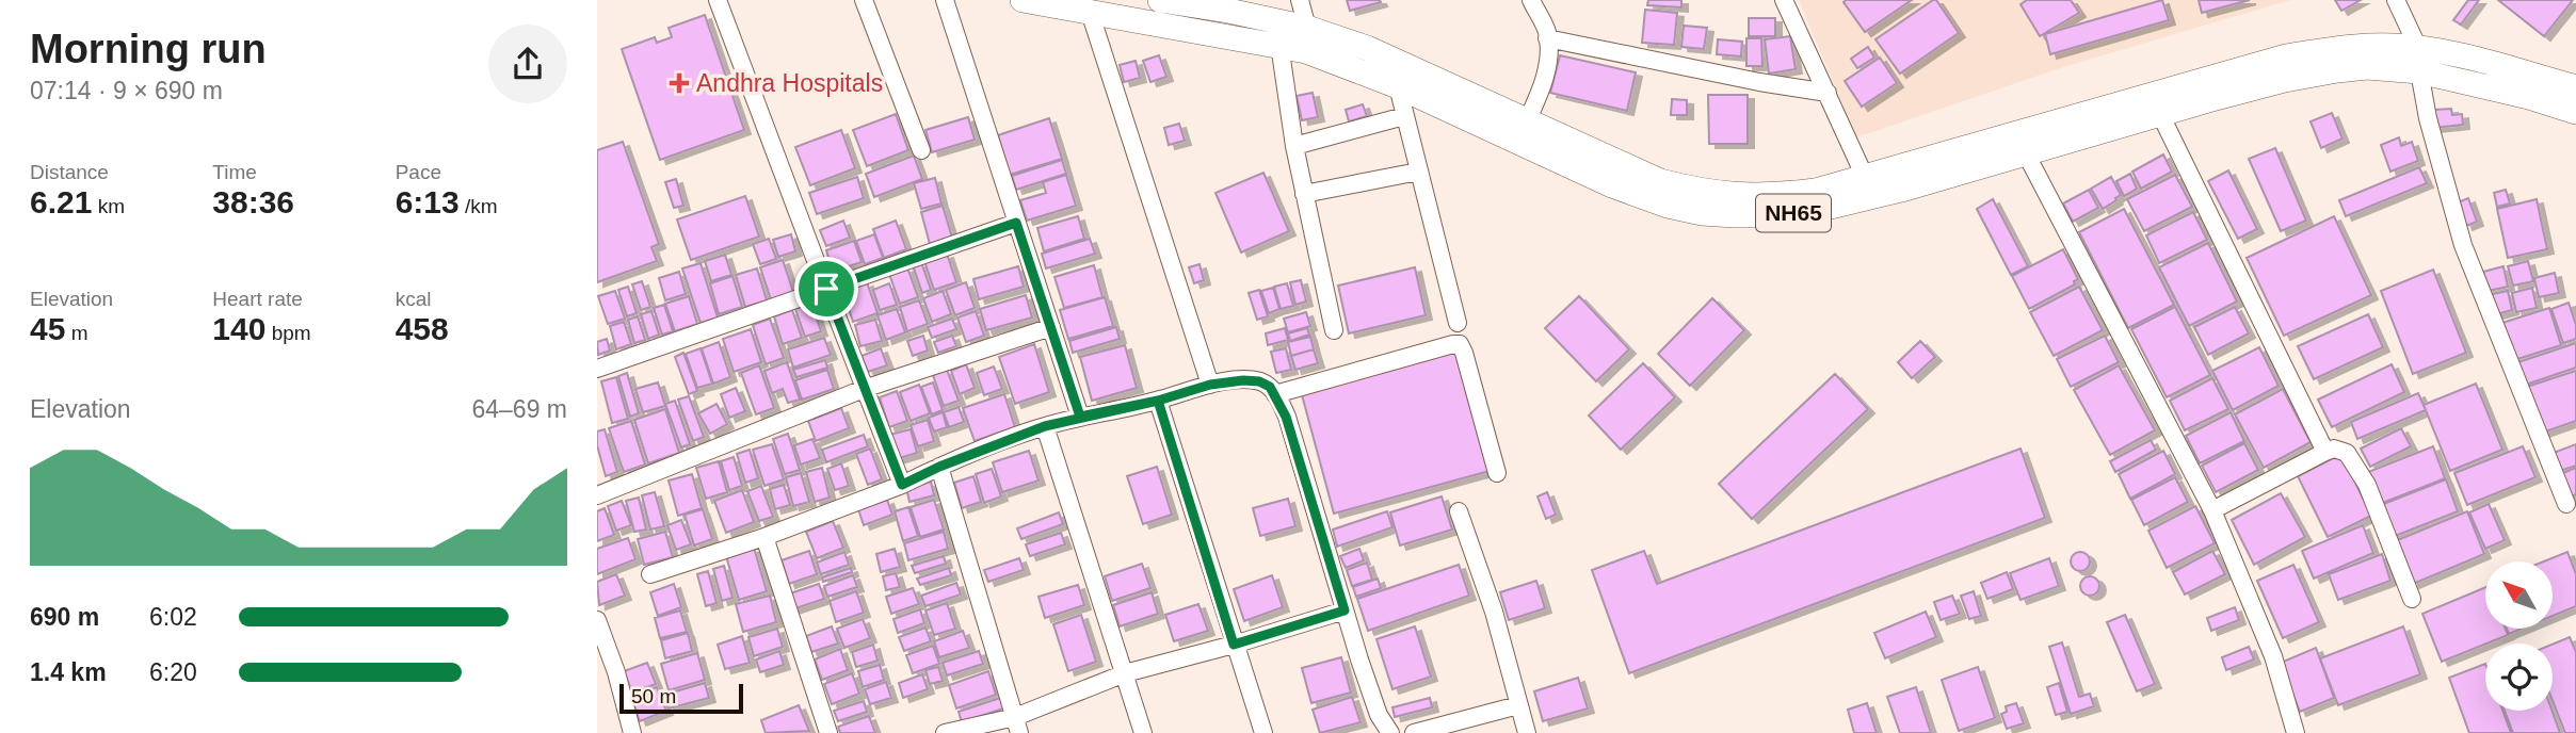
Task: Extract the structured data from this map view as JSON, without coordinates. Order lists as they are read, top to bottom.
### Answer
{
  "streets": {
    "highway": ["NH65"]
  },
  "places": {
    "health": ["Andhra Hospitals"]
  },
  "scale_bar": "50 m",
  "north": "top left",
  "page": {
    "heading": ["Morning run", "07:14 · 9 × 690 m"],
    "stats": [
      ["Distance", "6.21 km"],
      ["Time", "38:36"],
      ["Pace", "6:13 /km"],
      ["Elevation", "45 m"],
      ["Heart rate", "140 bpm"],
      ["kcal", "458"]
    ],
    "chart": ["Elevation", "64–69 m"],
    "list": [
      {
        "name": "690 m",
        "note": "6:02"
      },
      {
        "name": "1.4 km",
        "note": "6:20"
      }
    ],
    "scale": "50 m"
  }
}
